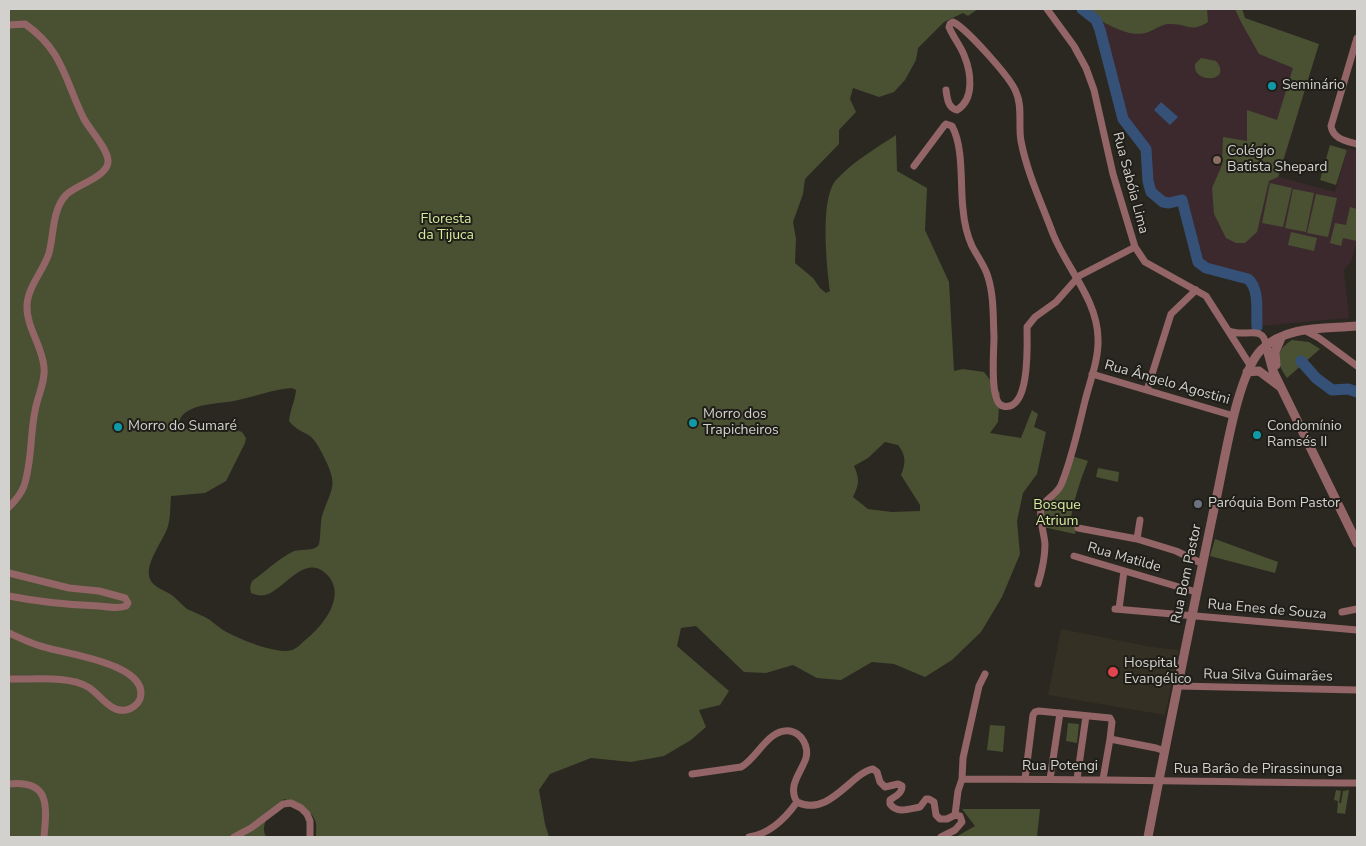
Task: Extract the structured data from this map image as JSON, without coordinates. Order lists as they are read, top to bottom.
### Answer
{
  "streets": {
    "street": [
      "Rua Sabóia Lima",
      "Rua Ângelo Agostini",
      "Rua Matilde",
      "Rua Bom Pastor",
      "Rua Enes de Souza",
      "Rua Silva Guimarães",
      "Rua Potengi",
      "Rua Barão de Pirassinunga"
    ]
  },
  "crossings": [
    ["Rua Sabóia Lima", "Rua Bom Pastor"],
    ["Rua Ângelo Agostini", "Rua Bom Pastor"],
    ["Rua Matilde", "Rua Bom Pastor"],
    ["Rua Matilde", "Rua Enes de Souza"],
    ["Rua Bom Pastor", "Rua Enes de Souza"],
    ["Rua Bom Pastor", "Rua Silva Guimarães"],
    ["Rua Bom Pastor", "Rua Potengi"],
    ["Rua Bom Pastor", "Rua Barão de Pirassinunga"],
    ["Rua Potengi", "Rua Barão de Pirassinunga"]
  ],
  "parks": ["Floresta da Tijuca", "Bosque Atrium"],
  "places": [
    "Seminário",
    "Colégio Batista Shepard",
    "Morro dos Trapicheiros",
    "Morro do Sumaré",
    "Condomínio Ramsés II",
    "Paróquia Bom Pastor",
    "Hospital Evangélico"
  ]
}
